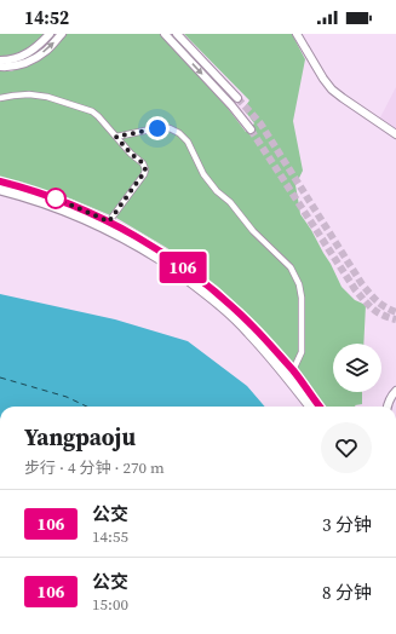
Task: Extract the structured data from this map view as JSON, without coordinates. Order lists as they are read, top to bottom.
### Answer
{
  "lines": ["bus line 106"],
  "page": {
    "status": "14:52",
    "on_map": "106",
    "heading": ["Yangpaoju", "步行 · 4 分钟 · 270 m"],
    "list": [
      {
        "mark": "106",
        "name": "公交",
        "note": "14:55",
        "value": "3 分钟"
      },
      {
        "mark": "106",
        "name": "公交",
        "note": "15:00",
        "value": "8 分钟"
      }
    ]
  }
}
